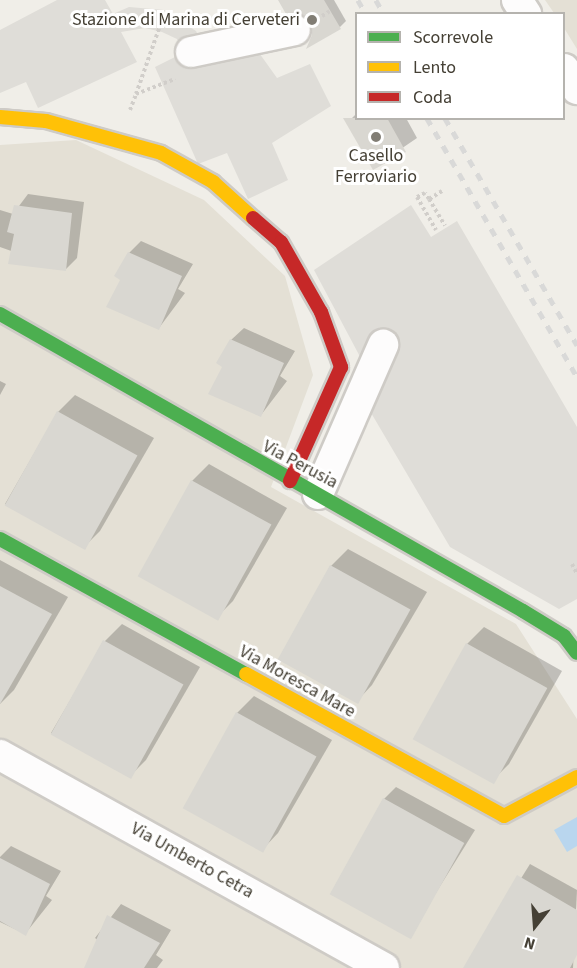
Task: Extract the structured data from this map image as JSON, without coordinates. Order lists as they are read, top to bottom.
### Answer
{
  "streets": {
    "street": ["Via Perusia", "Via Moresca Mare", "Via Umberto Cetra"]
  },
  "places": ["Stazione di Marina di Cerveteri", "Casello Ferroviario"],
  "legend": ["Scorrevole", "Lento", "Coda"],
  "north": "bottom"
}
